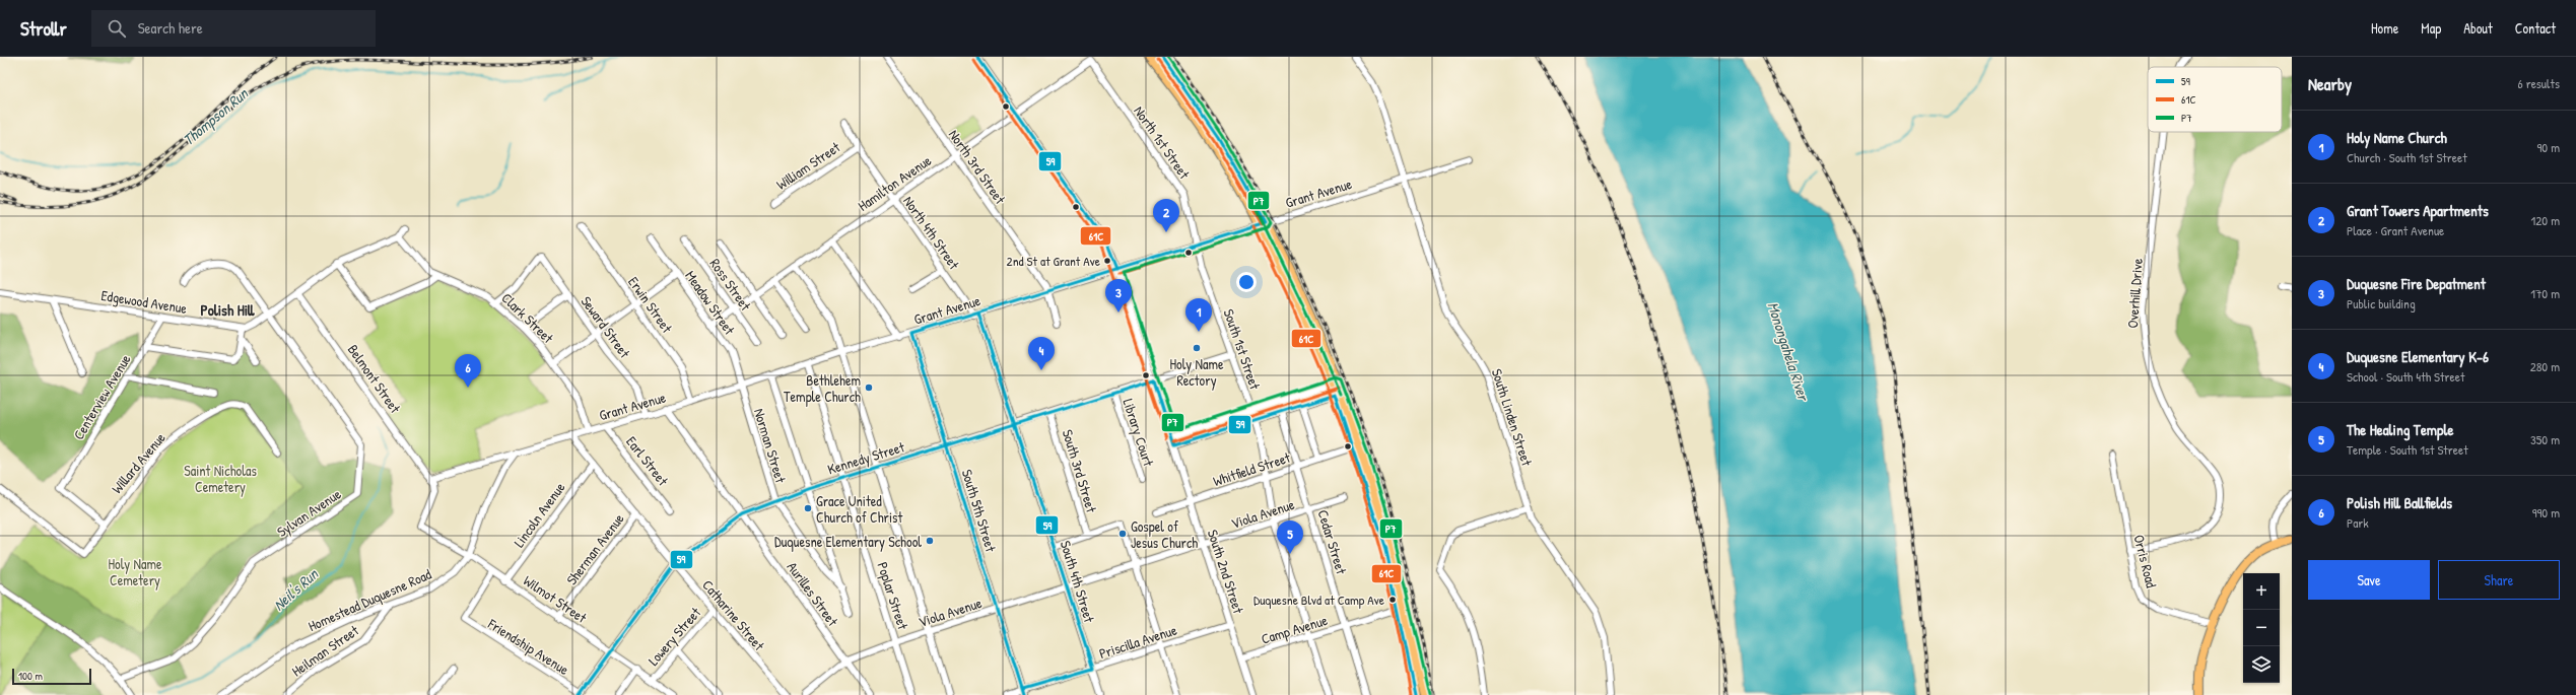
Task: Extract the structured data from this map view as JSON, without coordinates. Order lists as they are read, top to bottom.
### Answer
{
  "streets": {
    "street": [
      "North 1st Street",
      "William Street",
      "North 3rd Street",
      "Hamilton Avenue",
      "Grant Avenue",
      "North 4th Street",
      "Ross Street",
      "Overhill Drive",
      "Edgewood Avenue",
      "Meadow Street",
      "Erwin Street",
      "Clark Street",
      "Seward Street",
      "South 1st Street",
      "Belmont Street",
      "Centerview Avenue",
      "South Linden Street",
      "Library Court",
      "Norman Street",
      "Kennedy Street",
      "Earl Street",
      "Willard Avenue",
      "Whitfield Street",
      "South 3rd Street",
      "South 5th Street",
      "Sylvan Avenue",
      "Viola Avenue",
      "Lincoln Avenue",
      "Cedar Street",
      "Sherman Avenue",
      "Orris Road",
      "South 2nd Street",
      "South 4th Street",
      "Aurilles Street",
      "Poplar Street",
      "Wilmot Street",
      "Homestead Duquesne Road",
      "Catharine Street",
      "Camp Avenue",
      "Lowery Street",
      "Priscilla Avenue",
      "Friendship Avenue",
      "Heilman Street"
    ]
  },
  "crossings": [
    ["North 1st Street", "Hamilton Avenue"],
    ["North 1st Street", "Grant Avenue"],
    ["North 1st Street", "South 1st Street"],
    ["William Street", "North 4th Street"],
    ["North 3rd Street", "Hamilton Avenue"],
    ["North 3rd Street", "Grant Avenue"],
    ["Hamilton Avenue", "North 4th Street"],
    ["Hamilton Avenue", "Ross Street"],
    ["Hamilton Avenue", "Meadow Street"],
    ["Hamilton Avenue", "South 2nd Street"],
    ["Grant Avenue", "North 4th Street"],
    ["Grant Avenue", "Meadow Street"],
    ["Grant Avenue", "Erwin Street"],
    ["Grant Avenue", "Clark Street"],
    ["Grant Avenue", "Seward Street"],
    ["Grant Avenue", "South 1st Street"],
    ["Grant Avenue", "Belmont Street"],
    ["Grant Avenue", "South Linden Street"],
    ["Grant Avenue", "Norman Street"],
    ["Grant Avenue", "Earl Street"],
    ["Grant Avenue", "South 5th Street"],
    ["Grant Avenue", "South 2nd Street"],
    ["Grant Avenue", "South 4th Street"],
    ["Grant Avenue", "Aurilles Street"],
    ["Grant Avenue", "Poplar Street"],
    ["Grant Avenue", "Wilmot Street"],
    ["Grant Avenue", "Homestead Duquesne Road"],
    ["Grant Avenue", "Catharine Street"],
    ["North 4th Street", "South 4th Street"],
    ["Overhill Drive", "Orris Road"],
    ["Edgewood Avenue", "Centerview Avenue"],
    ["Meadow Street", "Norman Street"],
    ["Clark Street", "Seward Street"],
    ["South 1st Street", "Kennedy Street"],
    ["South 1st Street", "Whitfield Street"],
    ["South 1st Street", "Viola Avenue"],
    ["South 1st Street", "Camp Avenue"],
    ["Belmont Street", "Wilmot Street"],
    ["Centerview Avenue", "Willard Avenue"],
    ["Library Court", "Kennedy Street"],
    ["Norman Street", "Kennedy Street"],
    ["Kennedy Street", "South 3rd Street"],
    ["Kennedy Street", "South 5th Street"],
    ["Kennedy Street", "South 2nd Street"],
    ["Kennedy Street", "South 4th Street"],
    ["Kennedy Street", "Aurilles Street"],
    ["Kennedy Street", "Poplar Street"],
    ["Kennedy Street", "Wilmot Street"],
    ["Kennedy Street", "Catharine Street"],
    ["Kennedy Street", "Friendship Avenue"],
    ["Whitfield Street", "Cedar Street"],
    ["Whitfield Street", "South 2nd Street"],
    ["South 5th Street", "Viola Avenue"],
    ["South 5th Street", "Priscilla Avenue"],
    ["Viola Avenue", "Cedar Street"],
    ["Viola Avenue", "South 2nd Street"],
    ["Viola Avenue", "South 4th Street"],
    ["Viola Avenue", "Aurilles Street"],
    ["Viola Avenue", "Poplar Street"],
    ["Lincoln Avenue", "Wilmot Street"],
    ["Lincoln Avenue", "Catharine Street"],
    ["Cedar Street", "Camp Avenue"],
    ["Sherman Avenue", "Wilmot Street"],
    ["Sherman Avenue", "Catharine Street"],
    ["South 2nd Street", "Camp Avenue"],
    ["South 2nd Street", "Priscilla Avenue"],
    ["South 4th Street", "Priscilla Avenue"],
    ["Wilmot Street", "Homestead Duquesne Road"],
    ["Wilmot Street", "Lowery Street"],
    ["Wilmot Street", "Friendship Avenue"],
    ["Homestead Duquesne Road", "Heilman Street"],
    ["Catharine Street", "Lowery Street"]
  ],
  "districts": ["Polish Hill"],
  "water": ["Thompson Run", "Monongahela River", "Neil's Run"],
  "parks": ["Saint Nicholas Cemetery", "Holy Name Cemetery"],
  "places": [
    "2nd St at Grant Ave",
    "Holy Name Rectory",
    "Bethlehem Temple Church",
    "Grace United Church of Christ",
    "Gospel of Jesus Church",
    "Duquesne Elementary School",
    "Duquesne Blvd at Camp Ave"
  ],
  "lines": ["transit line 59", "transit line P7", "transit line 61C"],
  "legend": ["59", "61C", "P7"],
  "scale_bar": "100 m",
  "page": {
    "header": "Strollr",
    "search": "Search here",
    "nav": [
      "Home",
      "Map",
      "About",
      "Contact"
    ],
    "heading": ["Nearby", "6 results"],
    "list": [
      {
        "mark": "1",
        "name": "Holy Name Church",
        "note": "Church · South 1st Street",
        "value": "90 m"
      },
      {
        "mark": "2",
        "name": "Grant Towers Apartments",
        "note": "Place · Grant Avenue",
        "value": "120 m"
      },
      {
        "mark": "3",
        "name": "Duquesne Fire Depatment",
        "note": "Public building",
        "value": "170 m"
      },
      {
        "mark": "4",
        "name": "Duquesne Elementary K-6",
        "note": "School · South 4th Street",
        "value": "280 m"
      },
      {
        "mark": "5",
        "name": "The Healing Temple",
        "note": "Temple · South 1st Street",
        "value": "350 m"
      },
      {
        "mark": "6",
        "name": "Polish Hill Ballfields",
        "note": "Park",
        "value": "990 m"
      }
    ],
    "pins": [
      "2",
      "3",
      "1",
      "4",
      "6",
      "5"
    ],
    "buttons": ["Save", "Share"],
    "map_buttons": ["+", "−"],
    "scale": "100 m"
  }
}
